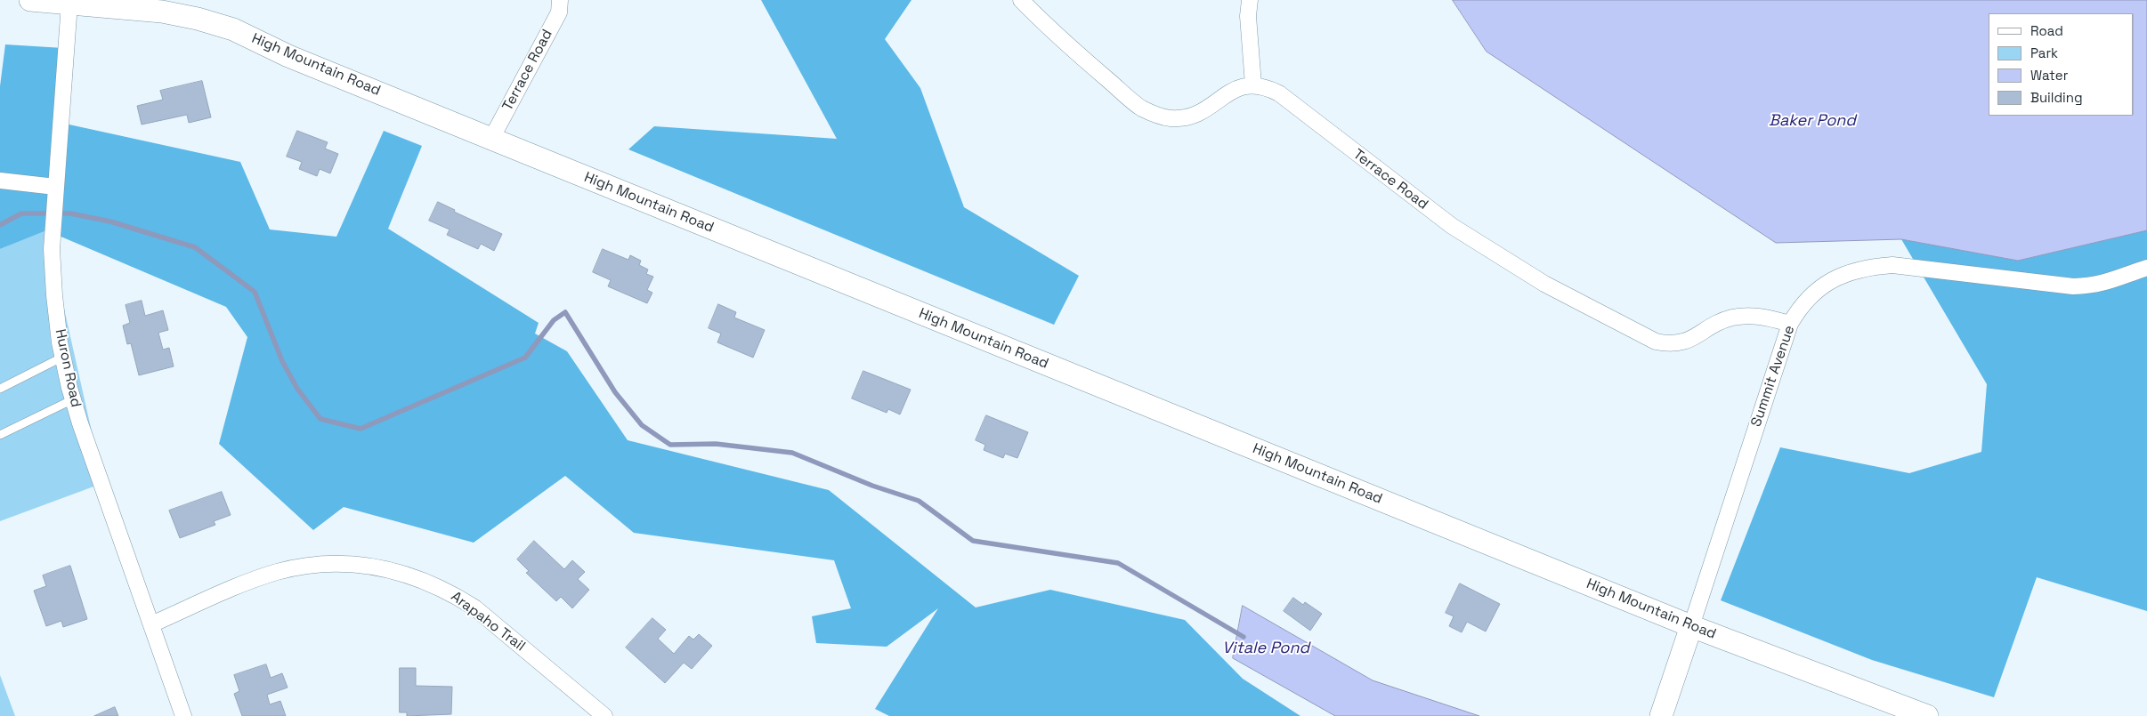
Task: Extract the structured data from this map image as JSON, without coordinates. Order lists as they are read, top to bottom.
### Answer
{
  "streets": {
    "main road": ["High Mountain Road", "Summit Avenue"],
    "street": ["Terrace Road", "Huron Road", "Arapaho Trail"]
  },
  "crossings": [
    ["High Mountain Road", "Terrace Road"],
    ["High Mountain Road", "Huron Road"],
    ["High Mountain Road", "Summit Avenue"],
    ["Terrace Road", "Summit Avenue"],
    ["Huron Road", "Arapaho Trail"]
  ],
  "water": ["Baker Pond", "Vitale Pond"],
  "legend": [
    "Road",
    "Park",
    "Water",
    "Building"
  ]
}
